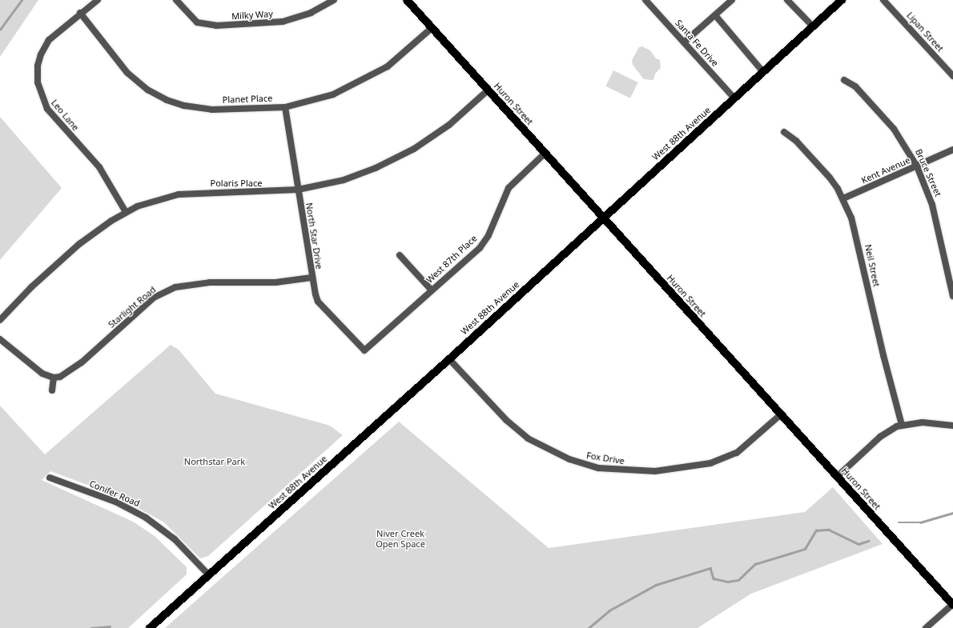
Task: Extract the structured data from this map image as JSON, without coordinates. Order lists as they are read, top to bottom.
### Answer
{
  "streets": {
    "main road": ["Huron Street", "West 88th Avenue"],
    "street": [
      "Milky Way",
      "Lipan Street",
      "Santa Fe Drive",
      "Planet Place",
      "Leo Lane",
      "Kent Avenue",
      "Bruce Street",
      "Polaris Place",
      "North Star Drive",
      "West 87th Place",
      "Neil Street",
      "Starlight Road",
      "Fox Drive",
      "Conifer Road"
    ]
  },
  "crossings": [
    ["Santa Fe Drive", "West 88th Avenue"],
    ["Planet Place", "Huron Street"],
    ["Planet Place", "Leo Lane"],
    ["Planet Place", "North Star Drive"],
    ["Huron Street", "West 88th Avenue"],
    ["Huron Street", "Polaris Place"],
    ["Huron Street", "West 87th Place"],
    ["Huron Street", "Fox Drive"],
    ["Leo Lane", "Polaris Place"],
    ["West 88th Avenue", "Fox Drive"],
    ["West 88th Avenue", "Conifer Road"],
    ["Kent Avenue", "Bruce Street"],
    ["Kent Avenue", "Neil Street"],
    ["Polaris Place", "North Star Drive"],
    ["North Star Drive", "West 87th Place"],
    ["North Star Drive", "Starlight Road"]
  ],
  "parks": ["Northstar Park", "Niver Creek Open Space"]
}
